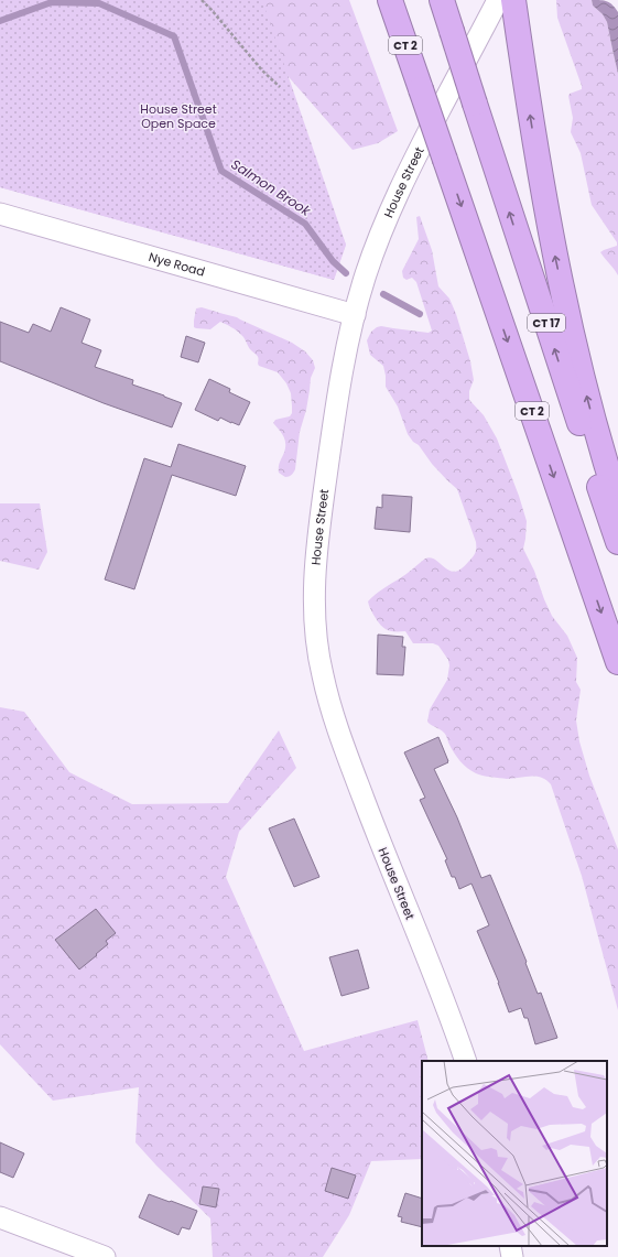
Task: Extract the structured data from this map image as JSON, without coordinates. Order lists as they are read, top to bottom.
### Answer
{
  "streets": {
    "highway": ["CT 2", "CT 17"],
    "street": ["House Street", "Nye Road"]
  },
  "crossings": [
    ["House Street", "Nye Road"]
  ],
  "water": ["Salmon Brook"],
  "parks": ["House Street Open Space"]
}
